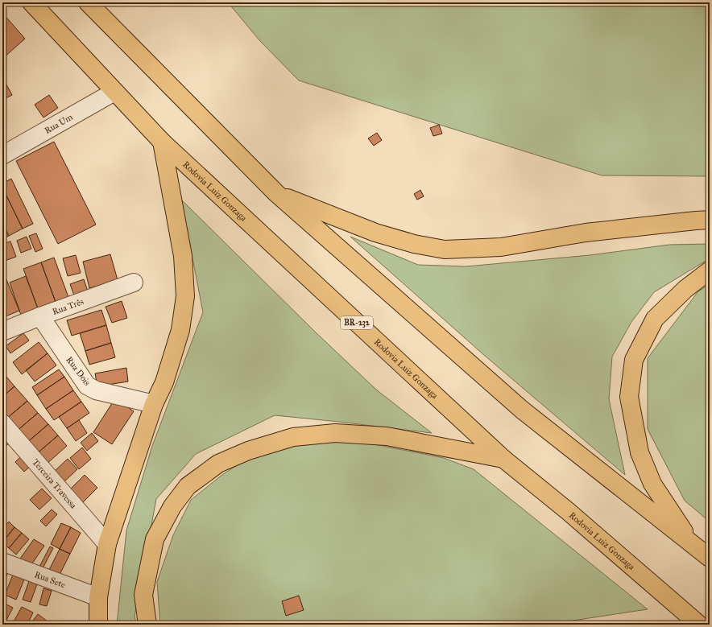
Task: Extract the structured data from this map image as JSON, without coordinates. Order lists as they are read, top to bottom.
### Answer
{
  "streets": {
    "highway": ["Rodovia Luiz Gonzaga", "BR-232"],
    "street": [
      "Rua Um",
      "Rua Três",
      "Rua Dois",
      "Terceira Travessa",
      "Rua Sete"
    ]
  },
  "crossings": [
    ["Rua Um", "Rodovia Luiz Gonzaga"],
    ["Rua Três", "Rua Dois"]
  ]
}
